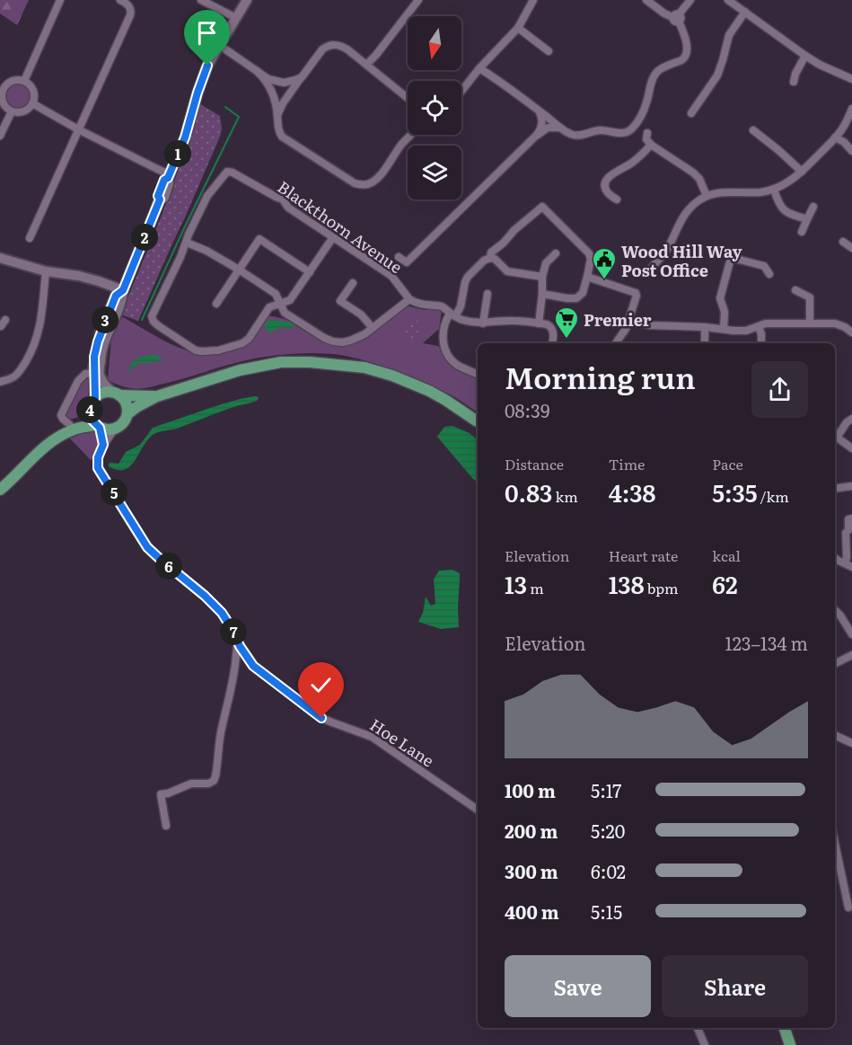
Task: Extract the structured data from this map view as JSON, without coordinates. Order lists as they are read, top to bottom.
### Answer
{
  "streets": {
    "street": ["Blackthorn Avenue", "Hoe Lane"]
  },
  "places": {
    "public building": ["Wood Hill Way Post Office"],
    "supermarket": ["Premier"]
  },
  "north": "bottom",
  "page": {
    "pins": [
      "1",
      "2",
      "3",
      "4",
      "5",
      "6",
      "7"
    ],
    "heading": ["Morning run", "08:39"],
    "stats": [
      ["Distance", "0.83 km"],
      ["Time", "4:38"],
      ["Pace", "5:35 /km"],
      ["Elevation", "13 m"],
      ["Heart rate", "138 bpm"],
      ["kcal", "62"]
    ],
    "chart": ["Elevation", "123–134 m"],
    "list": [
      {
        "name": "100 m",
        "note": "5:17"
      },
      {
        "name": "200 m",
        "note": "5:20"
      },
      {
        "name": "300 m",
        "note": "6:02"
      },
      {
        "name": "400 m",
        "note": "5:15"
      }
    ],
    "buttons": ["Save", "Share"]
  }
}
